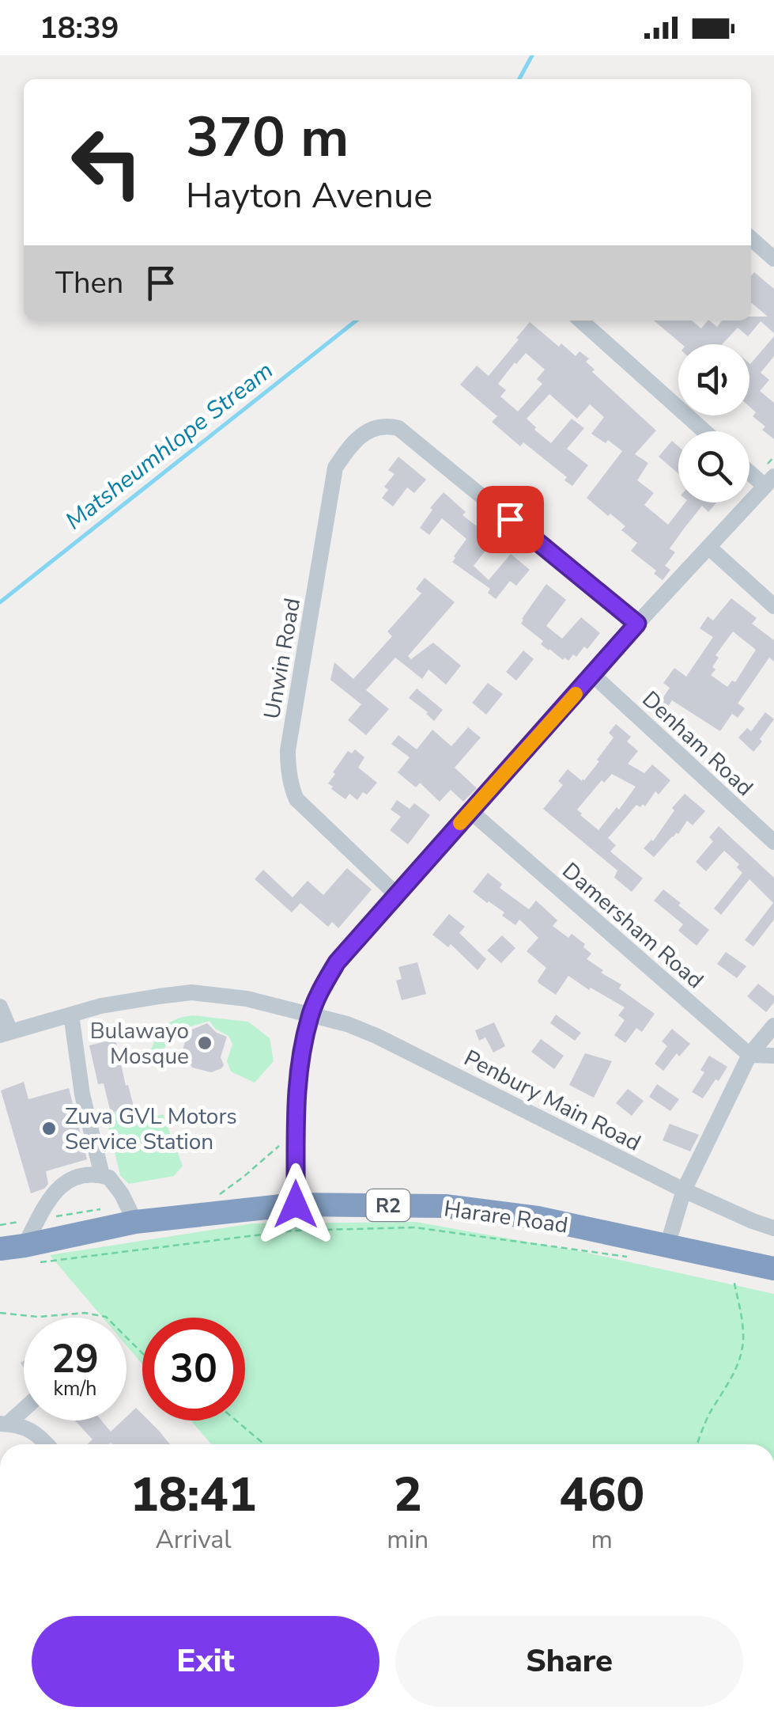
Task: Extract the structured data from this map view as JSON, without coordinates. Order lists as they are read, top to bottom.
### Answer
{
  "streets": {
    "highway": ["R2", "Harare Road"],
    "street": [
      "Unwin Road",
      "Denham Road",
      "Damersham Road",
      "Penbury Main Road"
    ]
  },
  "water": ["Matsheumhlope Stream"],
  "places": ["Bulawayo Mosque", "Zuva GVL Motors Service Station"],
  "page": {
    "status": "18:39",
    "turn": ["370 m", "Hayton Avenue"],
    "then": "Then",
    "speed": "29 km/h",
    "limit": "30",
    "eta": [
      "18:41",
      "Arrival",
      "2",
      "min",
      "460",
      "m"
    ],
    "buttons": ["Exit", "Share"]
  }
}
